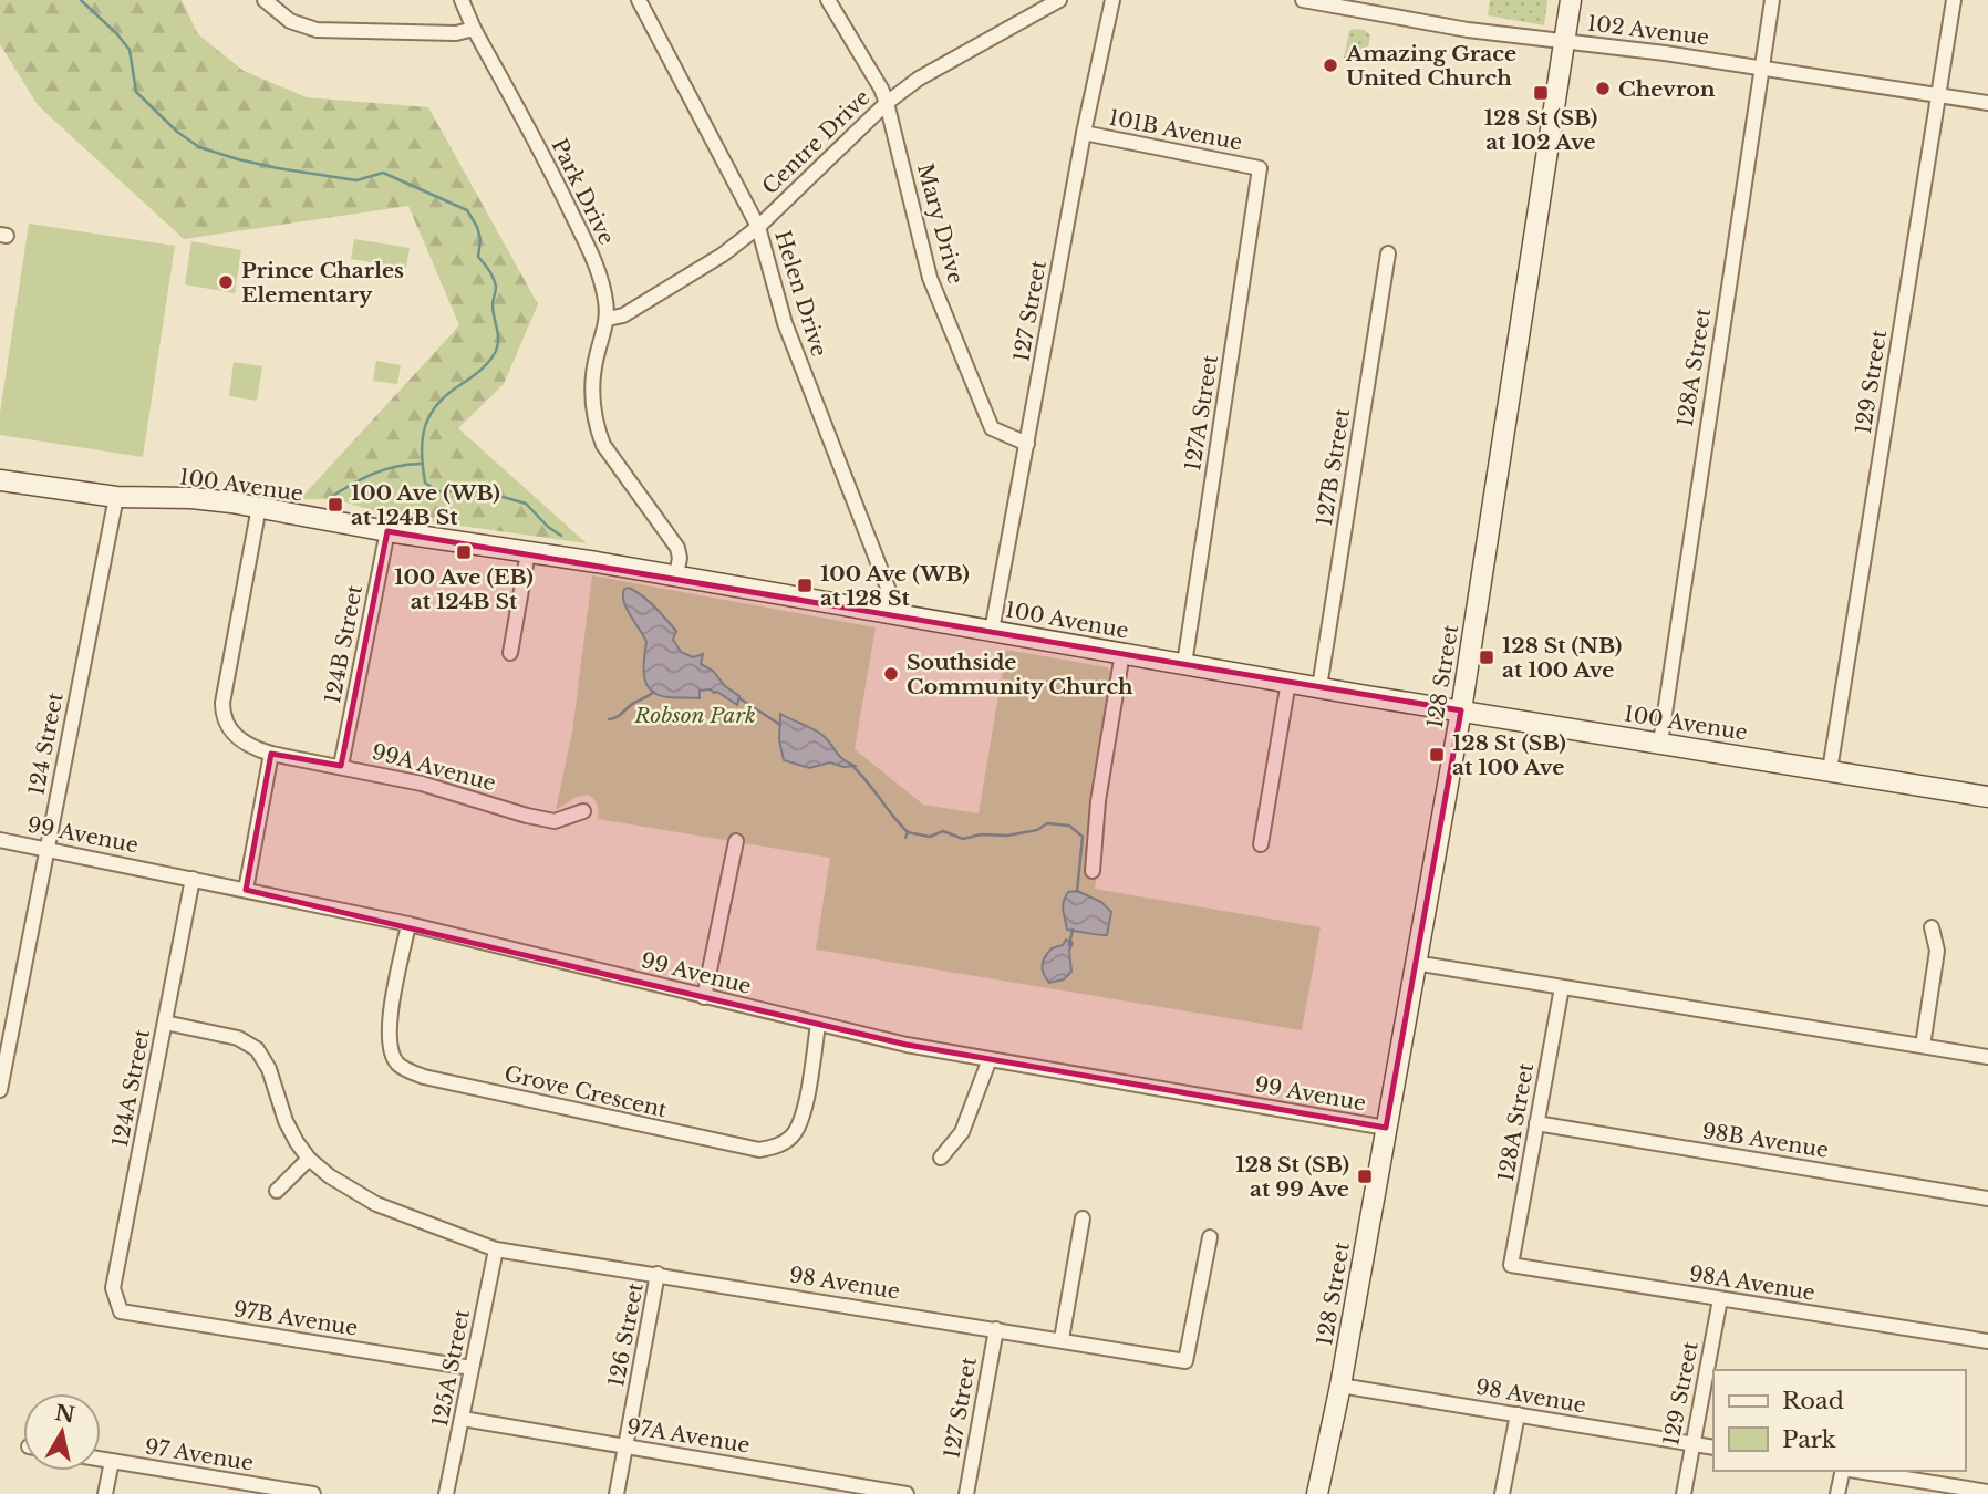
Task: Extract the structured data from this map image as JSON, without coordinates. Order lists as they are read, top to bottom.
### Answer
{
  "streets": {
    "street": [
      "102 Avenue",
      "101B Avenue",
      "Centre Drive",
      "Park Drive",
      "Mary Drive",
      "Helen Drive",
      "127 Street",
      "128A Street",
      "129 Street",
      "127A Street",
      "127B Street",
      "100 Avenue",
      "124B Street",
      "128 Street",
      "124 Street",
      "99A Avenue",
      "99 Avenue",
      "124A Street",
      "Grove Crescent",
      "98B Avenue",
      "98 Avenue",
      "98A Avenue",
      "97B Avenue",
      "126 Street",
      "125A Street",
      "97A Avenue",
      "97 Avenue"
    ]
  },
  "crossings": [
    ["102 Avenue", "128A Street"],
    ["102 Avenue", "129 Street"],
    ["102 Avenue", "128 Street"],
    ["101B Avenue", "127 Street"],
    ["101B Avenue", "127A Street"],
    ["Centre Drive", "Park Drive"],
    ["Centre Drive", "Mary Drive"],
    ["Centre Drive", "Helen Drive"],
    ["Park Drive", "100 Avenue"],
    ["Mary Drive", "127 Street"],
    ["Helen Drive", "100 Avenue"],
    ["127 Street", "100 Avenue"],
    ["127 Street", "98 Avenue"],
    ["128A Street", "100 Avenue"],
    ["128A Street", "98B Avenue"],
    ["128A Street", "98A Avenue"],
    ["129 Street", "100 Avenue"],
    ["129 Street", "98 Avenue"],
    ["129 Street", "98A Avenue"],
    ["127A Street", "100 Avenue"],
    ["127B Street", "100 Avenue"],
    ["100 Avenue", "124B Street"],
    ["100 Avenue", "128 Street"],
    ["100 Avenue", "124 Street"],
    ["124B Street", "99A Avenue"],
    ["128 Street", "99 Avenue"],
    ["128 Street", "98 Avenue"],
    ["124 Street", "99 Avenue"],
    ["99 Avenue", "124A Street"],
    ["99 Avenue", "Grove Crescent"],
    ["124A Street", "97B Avenue"],
    ["98 Avenue", "126 Street"],
    ["98 Avenue", "125A Street"],
    ["97B Avenue", "125A Street"],
    ["126 Street", "97A Avenue"],
    ["125A Street", "97A Avenue"]
  ],
  "parks": ["Robson Park"],
  "places": {
    "other": [
      "Amazing Grace United Church",
      "Chevron",
      "Prince Charles Elementary",
      "Southside Community Church"
    ],
    "transit": [
      "128 St (SB) at 102 Ave",
      "100 Ave (WB) at 124B St",
      "100 Ave (EB) at 124B St",
      "100 Ave (WB) at 128 St",
      "128 St (NB) at 100 Ave",
      "128 St (SB) at 100 Ave",
      "128 St (SB) at 99 Ave"
    ]
  },
  "legend": ["Road", "Park"],
  "north": "top"
}
